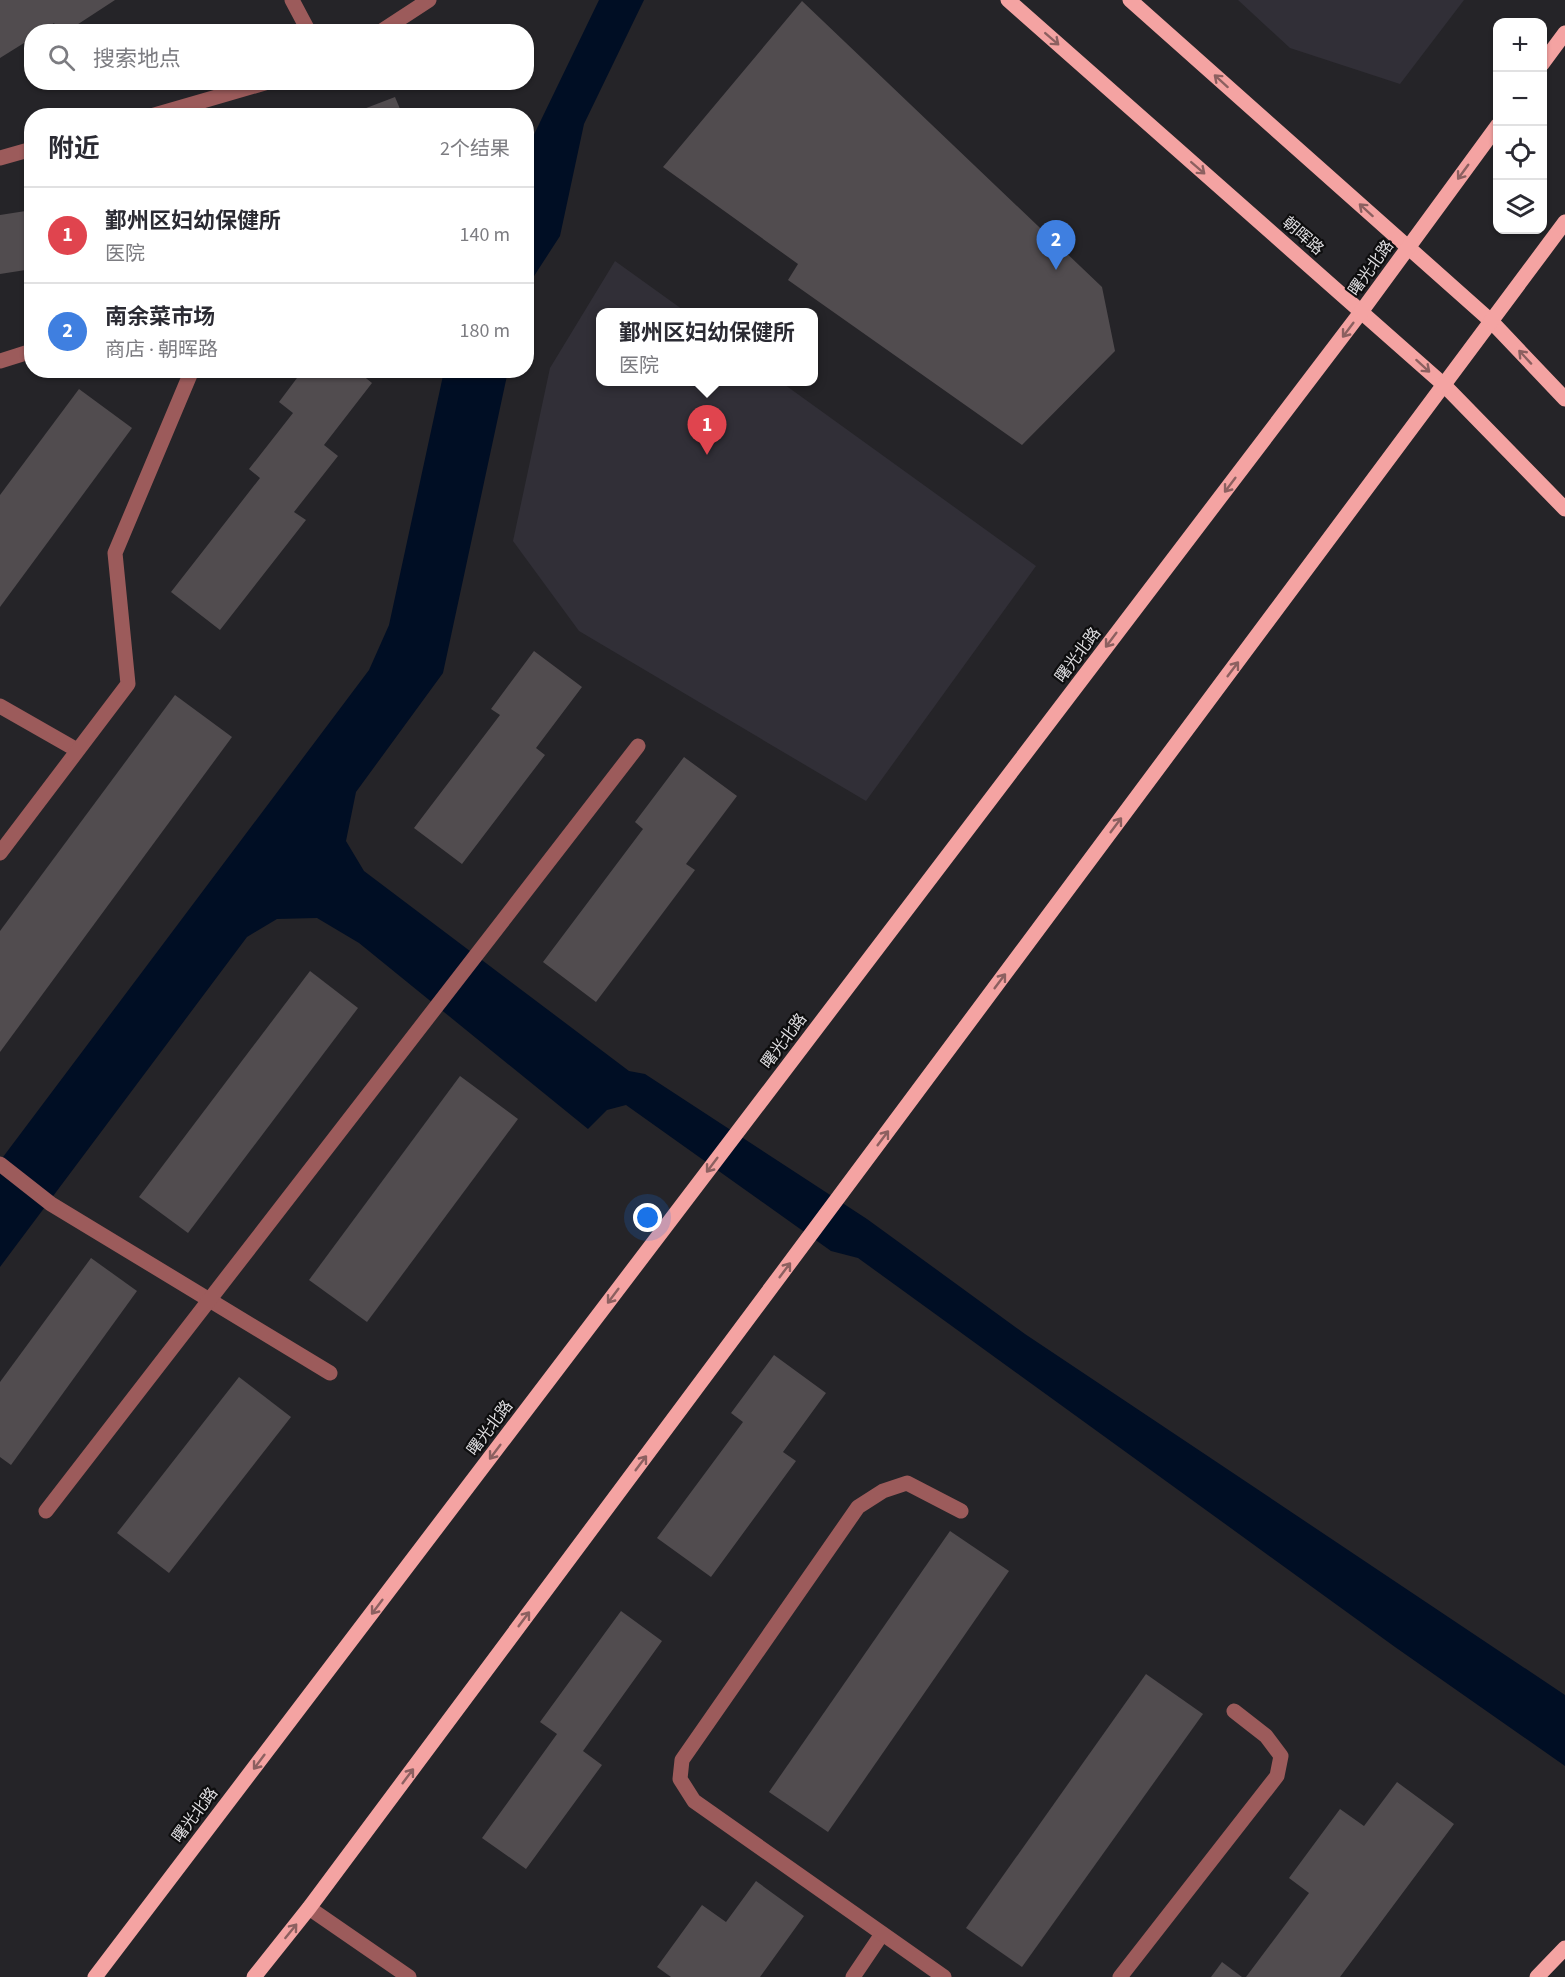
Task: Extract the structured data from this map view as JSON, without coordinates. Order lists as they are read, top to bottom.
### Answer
{
  "streets": {
    "main road": ["朝晖路", "曙光北路"]
  },
  "crossings": [
    ["朝晖路", "曙光北路"]
  ],
  "page": {
    "map_buttons": ["+", "−"],
    "search": "搜索地点",
    "heading": ["附近", "2个结果"],
    "list": [
      {
        "mark": "1",
        "name": "鄞州区妇幼保健所",
        "note": "医院",
        "value": "140 m"
      },
      {
        "mark": "2",
        "name": "南余菜市场",
        "note": "商店 · 朝晖路",
        "value": "180 m"
      }
    ],
    "pins": ["2", "1"],
    "popup": ["鄞州区妇幼保健所", "医院"]
  }
}
